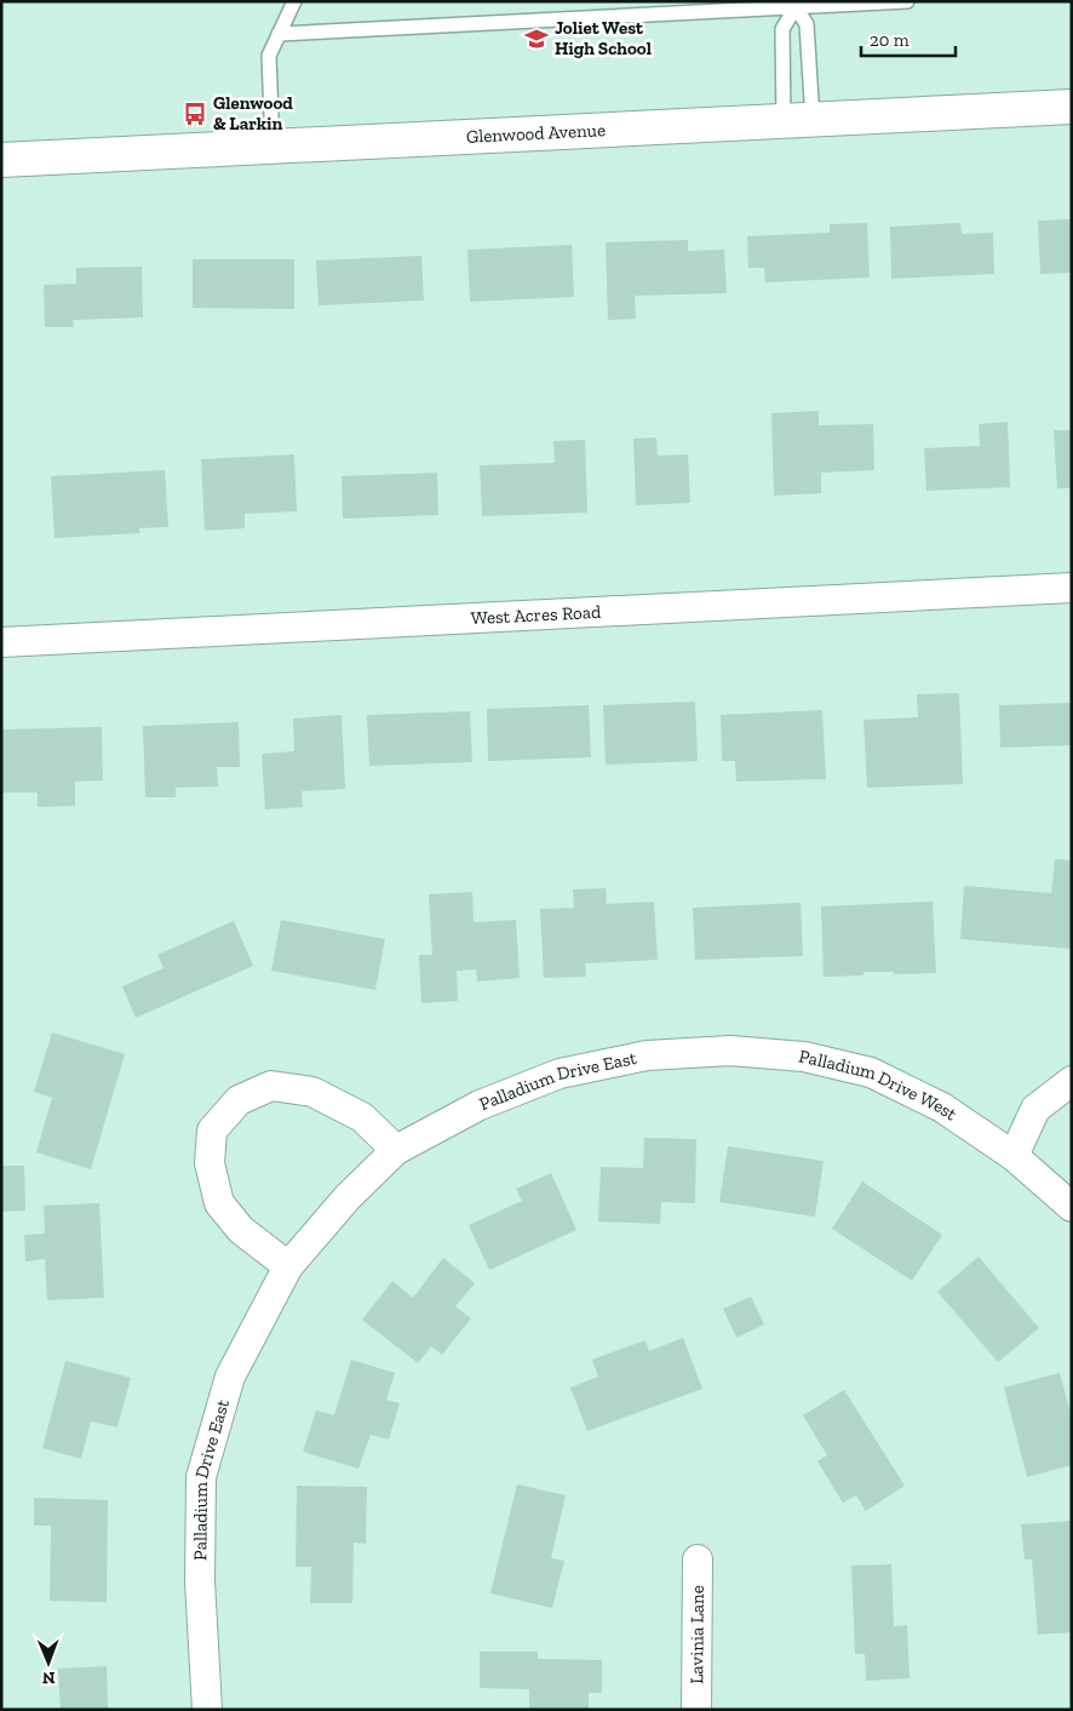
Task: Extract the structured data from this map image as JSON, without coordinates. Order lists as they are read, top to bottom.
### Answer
{
  "streets": {
    "street": [
      "Glenwood Avenue",
      "West Acres Road",
      "Palladium Drive East",
      "Palladium Drive West",
      "Lavinia Lane"
    ]
  },
  "crossings": [
    ["Palladium Drive East", "Palladium Drive West"]
  ],
  "places": {
    "school or university": ["Joliet West High School"],
    "bus stop": ["Glenwood & Larkin"]
  },
  "scale_bar": "20 m",
  "north": "bottom"
}
